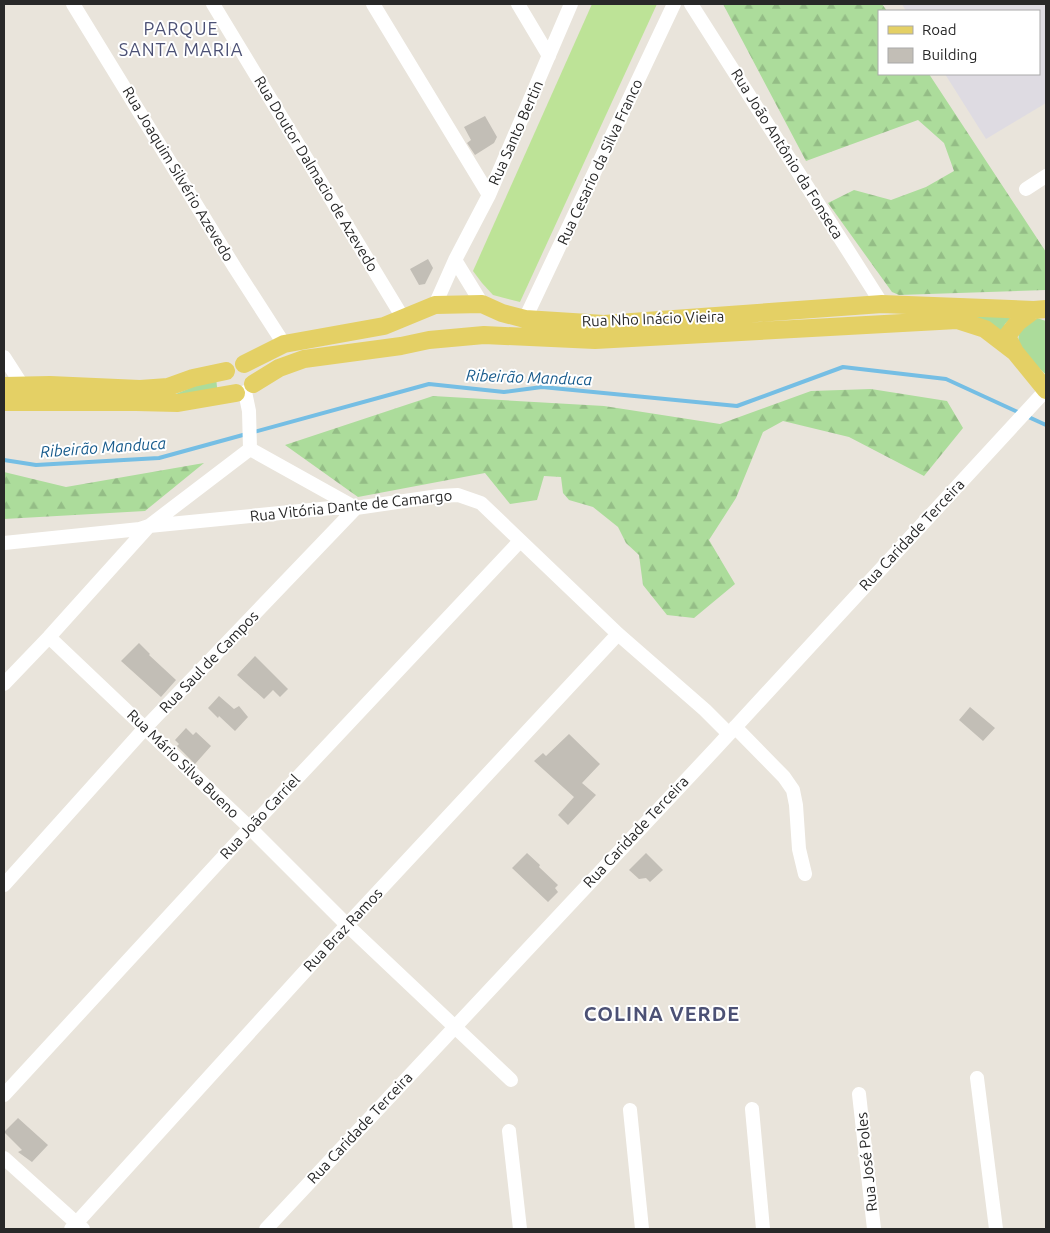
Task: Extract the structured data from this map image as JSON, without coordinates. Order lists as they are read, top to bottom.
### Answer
{
  "streets": {
    "main road": ["Rua Nho Inácio Vieira"],
    "street": [
      "Rua Santo Bertin",
      "Rua João Antônio da Fonseca",
      "Rua Cesario da Silva Franco",
      "Rua Joaquim Silvério Azevedo",
      "Rua Doutor Dalmacio de Azevedo",
      "Rua Vitória Dante de Camargo",
      "Rua Caridade Terceira",
      "Rua Saul de Campos",
      "Rua Mário Silva Bueno",
      "Rua João Carriel",
      "Rua Braz Ramos",
      "Rua José Poles"
    ]
  },
  "crossings": [
    ["Rua Santo Bertin", "Rua Nho Inácio Vieira"],
    ["Rua João Antônio da Fonseca", "Rua Nho Inácio Vieira"],
    ["Rua Cesario da Silva Franco", "Rua Nho Inácio Vieira"],
    ["Rua Joaquim Silvério Azevedo", "Rua Nho Inácio Vieira"],
    ["Rua Doutor Dalmacio de Azevedo", "Rua Nho Inácio Vieira"],
    ["Rua Vitória Dante de Camargo", "Rua Caridade Terceira"],
    ["Rua Vitória Dante de Camargo", "Rua Saul de Campos"],
    ["Rua Vitória Dante de Camargo", "Rua João Carriel"],
    ["Rua Vitória Dante de Camargo", "Rua Braz Ramos"],
    ["Rua Caridade Terceira", "Rua Mário Silva Bueno"],
    ["Rua Saul de Campos", "Rua Mário Silva Bueno"],
    ["Rua Mário Silva Bueno", "Rua João Carriel"],
    ["Rua Mário Silva Bueno", "Rua Braz Ramos"]
  ],
  "districts": ["PARQUE SANTA MARIA", "COLINA VERDE"],
  "water": ["Ribeirão Manduca"],
  "legend": ["Road", "Building"]
}
